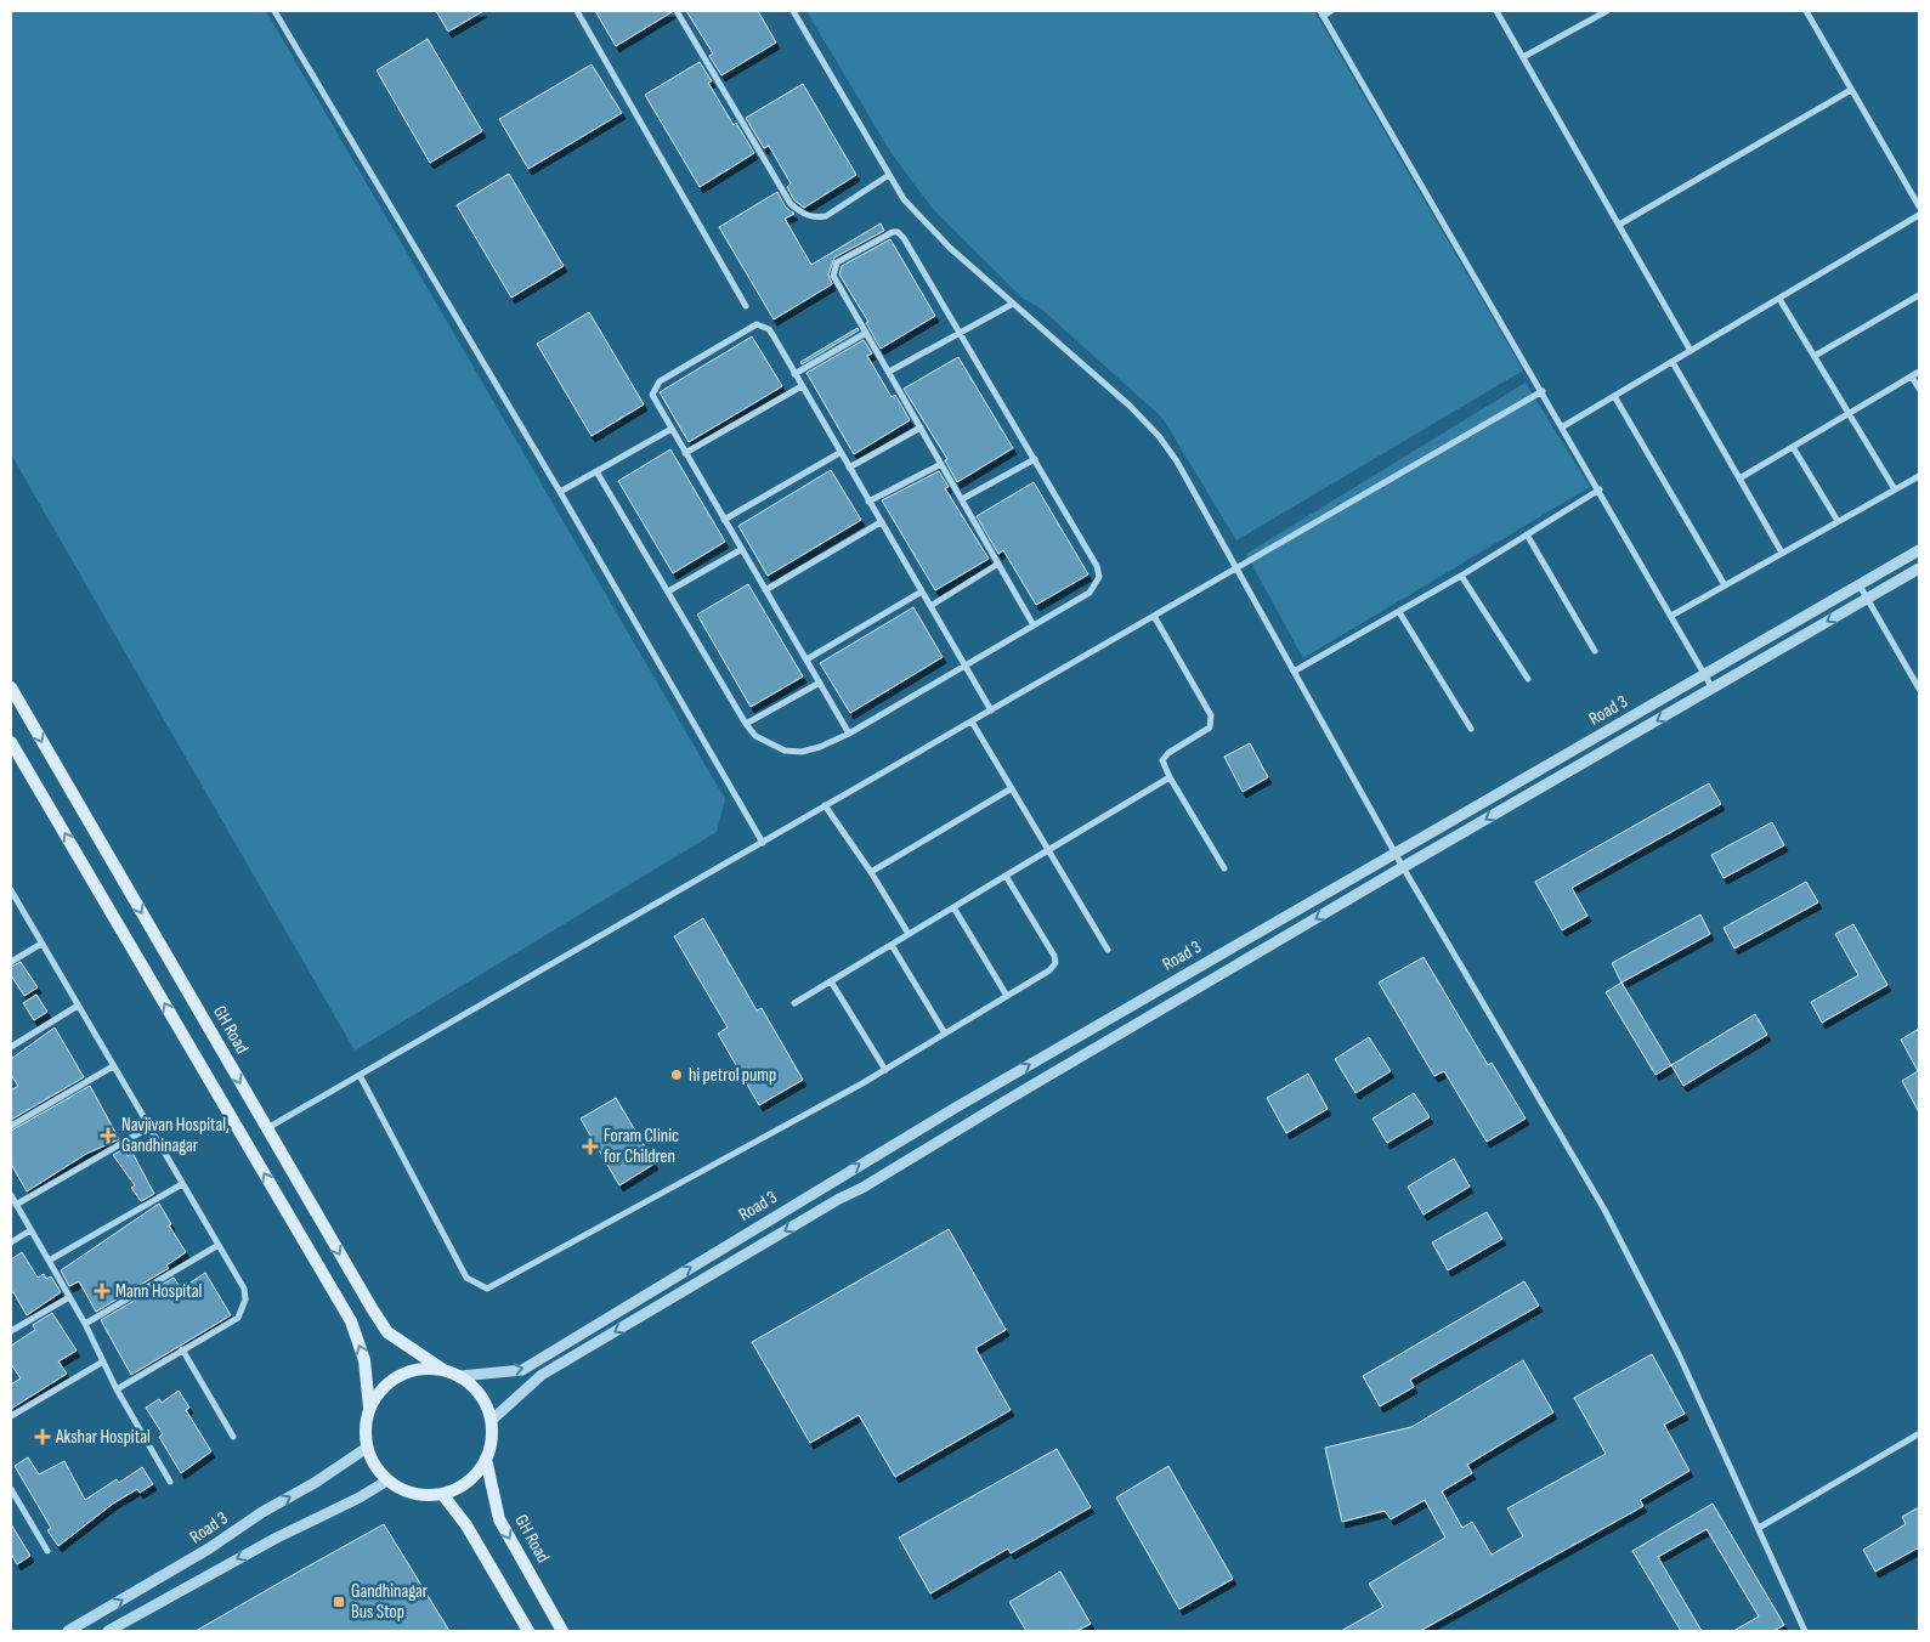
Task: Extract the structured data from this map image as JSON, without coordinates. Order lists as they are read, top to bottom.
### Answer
{
  "streets": {
    "main road": ["GH Road"],
    "street": ["Road 3"]
  },
  "crossings": [
    ["Road 3", "GH Road"]
  ],
  "places": {
    "other": ["hi petrol pump"],
    "health": [
      "Navjivan Hospital, Gandhinagar",
      "Foram Clinic for Children",
      "Mann Hospital",
      "Akshar Hospital"
    ],
    "transit": ["Gandhinagar Bus Stop"]
  }
}
